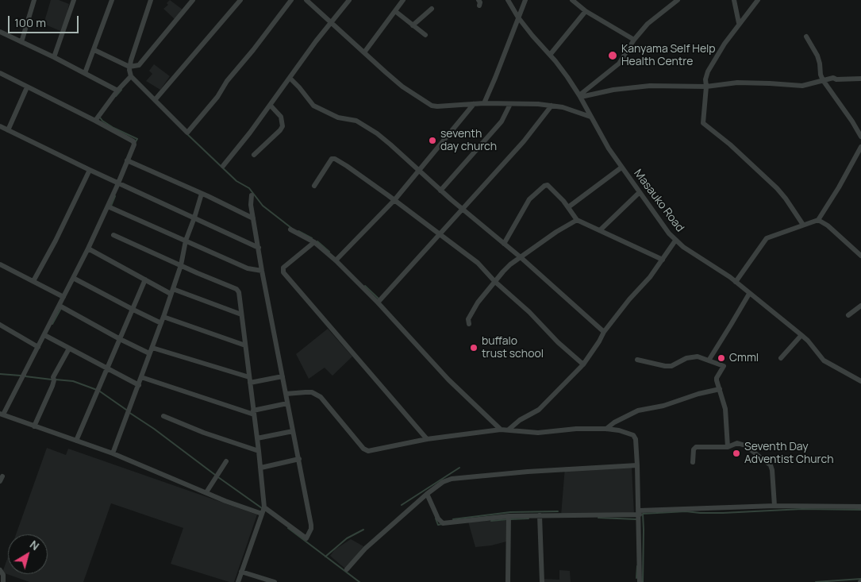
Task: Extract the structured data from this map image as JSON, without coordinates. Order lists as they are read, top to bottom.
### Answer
{
  "streets": {
    "street": ["Masauko Road"]
  },
  "places": [
    "Kanyama Self Help Health Centre",
    "seventh day church",
    "buffalo trust school",
    "Cmml",
    "Seventh Day Adventist Church"
  ],
  "scale_bar": "100 m",
  "north": "top right"
}
